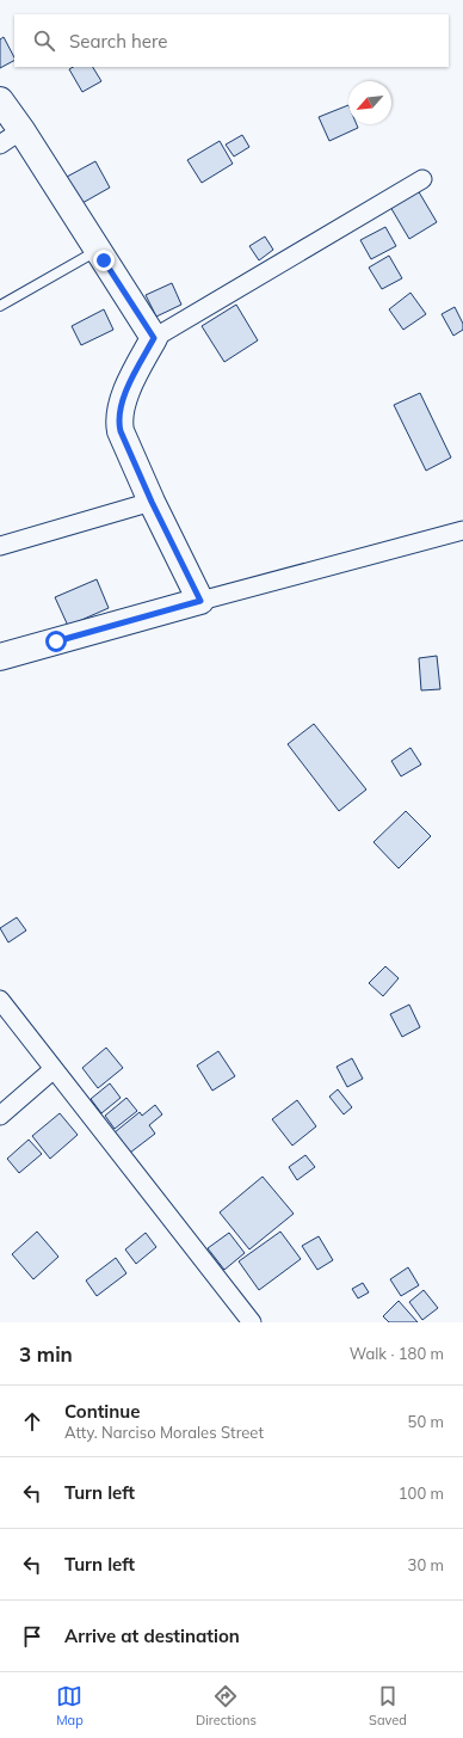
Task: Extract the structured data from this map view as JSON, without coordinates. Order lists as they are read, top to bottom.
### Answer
{
  "north": "bottom left",
  "page": {
    "search": "Search here",
    "heading": ["3 min", "Walk · 180 m"],
    "list": [
      ["Continue", "Atty. Narciso Morales Street", "50 m"],
      ["Turn left", "100 m"],
      ["Turn left", "30 m"],
      "Arrive at destination"
    ],
    "nav": ["Map", "Directions", "Saved"]
  }
}
